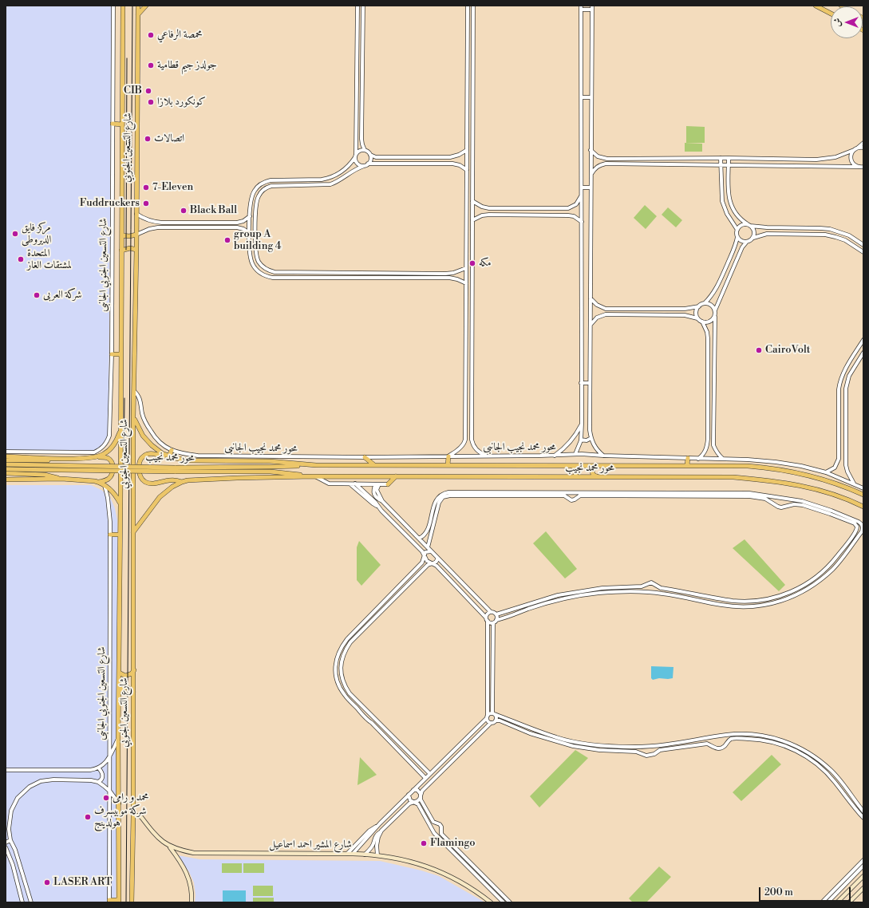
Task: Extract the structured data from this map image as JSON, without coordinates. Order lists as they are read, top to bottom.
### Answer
{
  "streets": {
    "main road": ["شارع التسعين الجنوبي", "محور محمد نجيب", "شارع المشير احمد اسماعيل"],
    "street": ["شارع التسعين الجنوبي الجانبى", "محور محمد نجيب الجانبى"]
  },
  "crossings": [
    ["شارع التسعين الجنوبي", "محور محمد نجيب"],
    ["شارع التسعين الجنوبي", "شارع المشير احمد اسماعيل"]
  ],
  "places": [
    "محمصة الرفاعي",
    "جولدز جيم قطامية",
    "CIB",
    "كونكورد بلازا",
    "اتصالات",
    "7-Eleven",
    "Fuddruckers",
    "Black Ball",
    "مركز فايق الديروطى",
    "group A building 4",
    "المتحدة لمشتقات الغاز",
    "مكه",
    "شركة العربى",
    "CairoVolt",
    "محمد و رامى",
    "شركة موبيسرف هولدينج",
    "Flamingo",
    "LASER ART"
  ],
  "scale_bar": "200 m",
  "north": "left"
}
